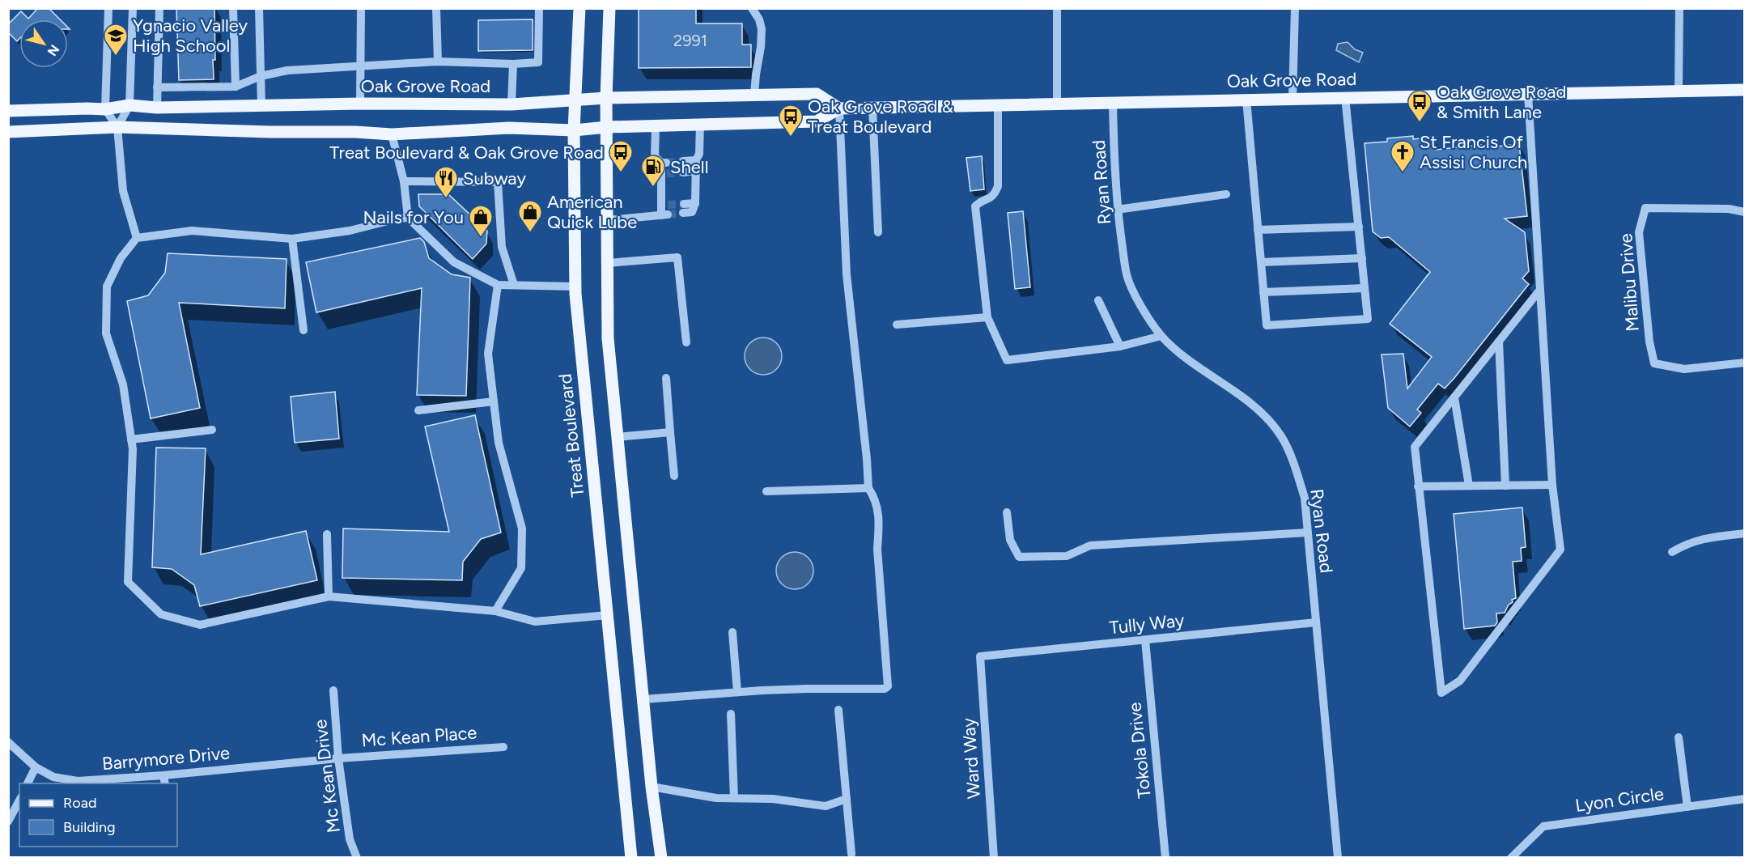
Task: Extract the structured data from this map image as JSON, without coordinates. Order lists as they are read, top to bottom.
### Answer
{
  "streets": {
    "main road": ["Oak Grove Road", "Treat Boulevard"],
    "street": [
      "Ryan Road",
      "Malibu Drive",
      "Tully Way",
      "Mc Kean Place",
      "Tokola Drive",
      "Barrymore Drive",
      "Ward Way",
      "Mc Kean Drive",
      "Lyon Circle"
    ]
  },
  "crossings": [
    ["Oak Grove Road", "Ryan Road"],
    ["Oak Grove Road", "Treat Boulevard"],
    ["Ryan Road", "Tully Way"],
    ["Tully Way", "Tokola Drive"],
    ["Tully Way", "Ward Way"],
    ["Mc Kean Place", "Barrymore Drive"],
    ["Mc Kean Place", "Mc Kean Drive"],
    ["Barrymore Drive", "Mc Kean Drive"]
  ],
  "places": {
    "school or university": ["Ygnacio Valley High School"],
    "bus stop": ["Oak Grove Road & Smith Lane", "Oak Grove Road & Treat Boulevard", "Treat Boulevard & Oak Grove Road"],
    "church": ["St Francis Of Assisi Church"],
    "fuel station": ["Shell"],
    "restaurant": ["Subway"],
    "shop": ["American Quick Lube", "Nails for You"]
  },
  "house_numbers": ["2991"],
  "legend": ["Road", "Building"],
  "north": "bottom right"
}
